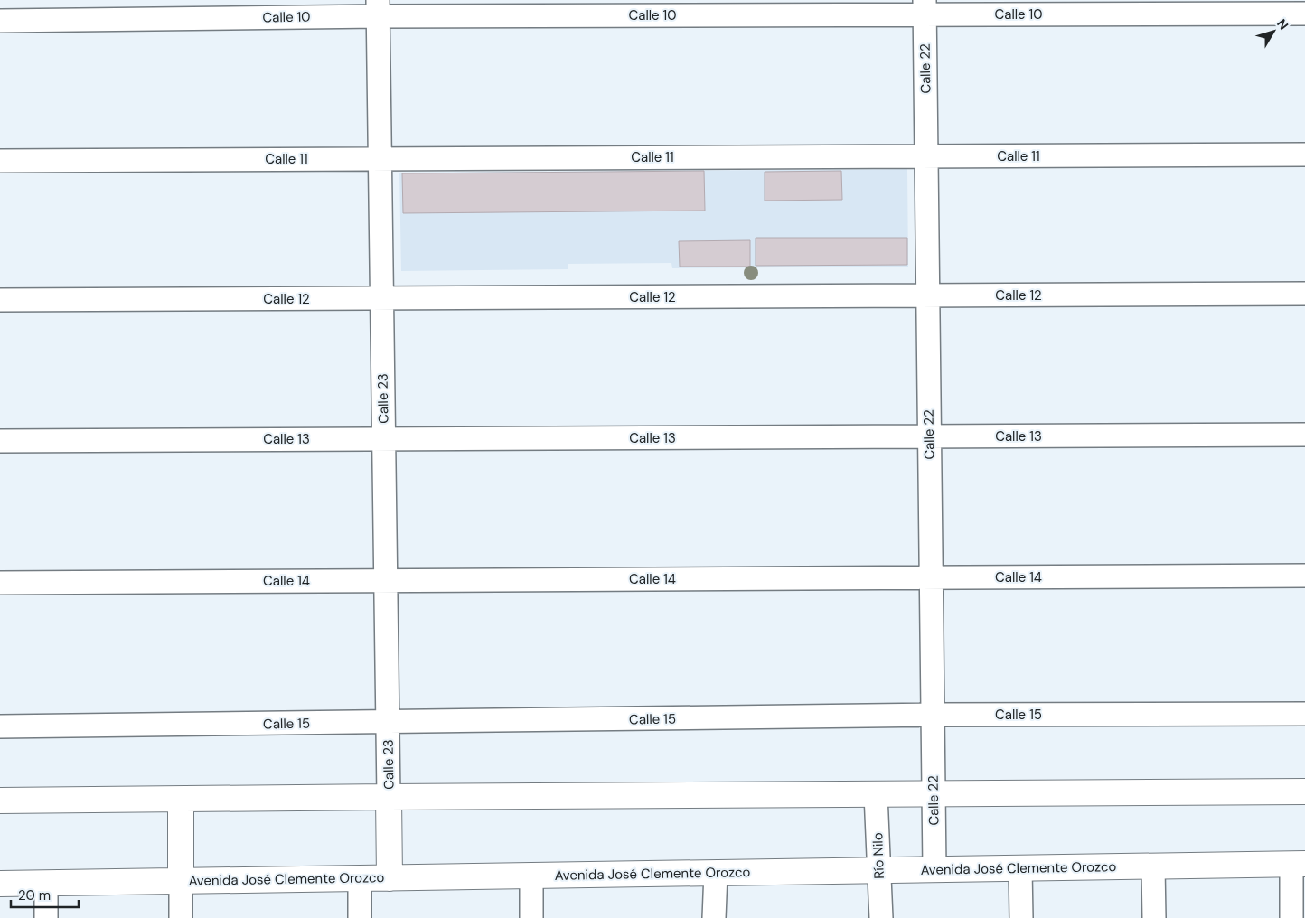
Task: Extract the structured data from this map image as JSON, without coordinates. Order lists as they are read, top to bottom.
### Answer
{
  "streets": {
    "street": [
      "Calle 10",
      "Calle 22",
      "Calle 11",
      "Calle 12",
      "Calle 23",
      "Calle 13",
      "Calle 14",
      "Calle 15",
      "Río Nilo",
      "Avenida José Clemente Orozco"
    ]
  },
  "crossings": [
    ["Calle 10", "Calle 22"],
    ["Calle 10", "Calle 23"],
    ["Calle 22", "Calle 11"],
    ["Calle 22", "Calle 12"],
    ["Calle 22", "Calle 13"],
    ["Calle 22", "Calle 14"],
    ["Calle 22", "Calle 15"],
    ["Calle 22", "Avenida José Clemente Orozco"],
    ["Calle 11", "Calle 23"],
    ["Calle 12", "Calle 23"],
    ["Calle 23", "Calle 13"],
    ["Calle 23", "Calle 14"],
    ["Calle 23", "Calle 15"],
    ["Río Nilo", "Avenida José Clemente Orozco"]
  ],
  "scale_bar": "20 m",
  "north": "top right"
}
